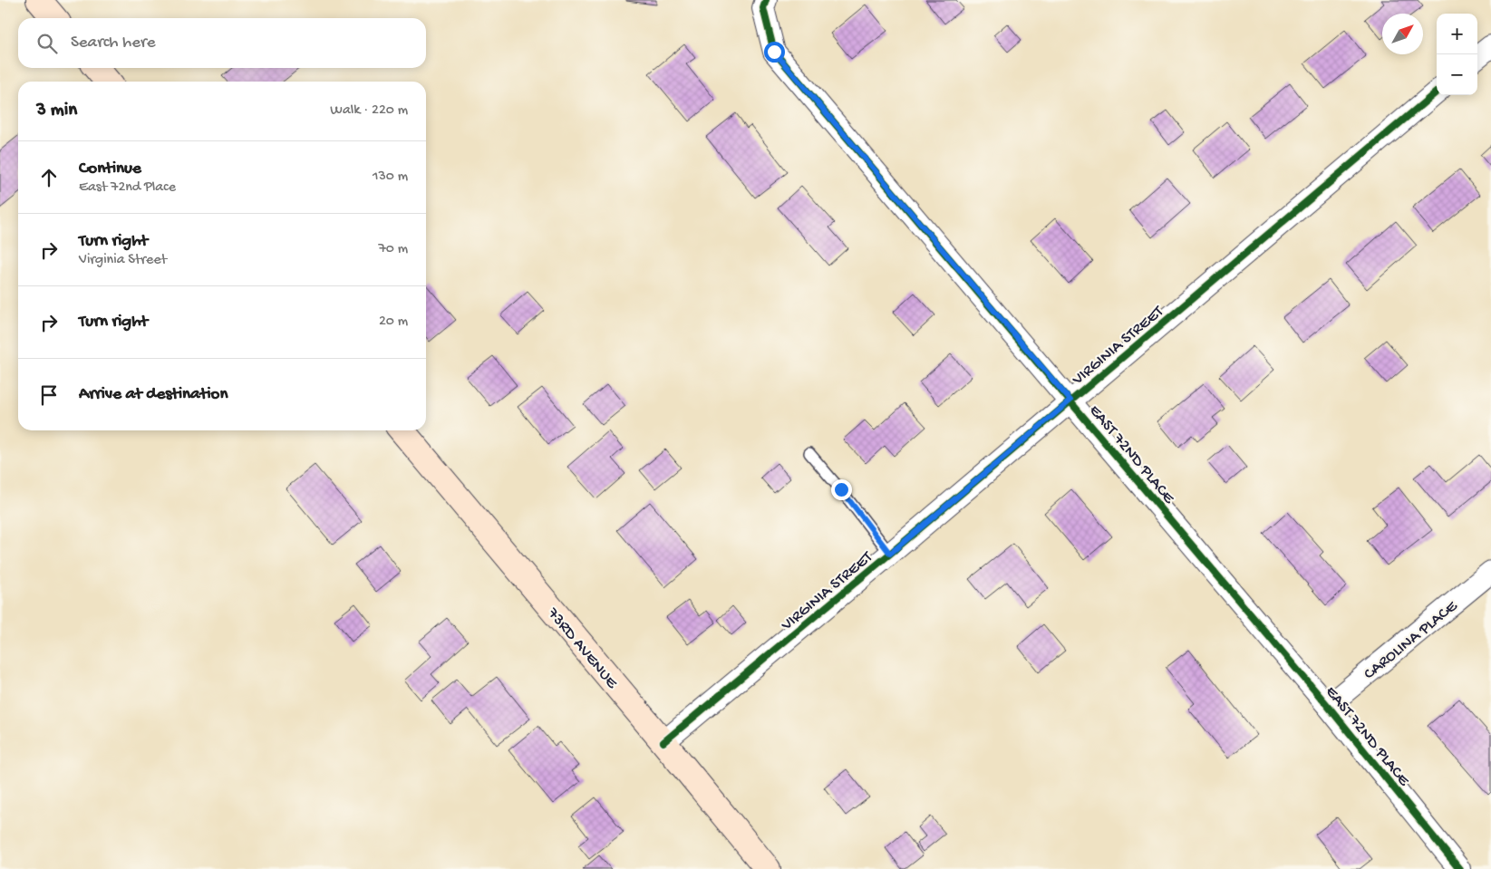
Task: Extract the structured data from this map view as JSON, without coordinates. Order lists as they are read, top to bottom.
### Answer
{
  "streets": {
    "main road": ["73RD AVENUE"],
    "street": ["VIRGINIA STREET", "EAST 72ND PLACE", "CAROLINA PLACE"]
  },
  "crossings": [
    ["VIRGINIA STREET", "EAST 72ND PLACE"],
    ["VIRGINIA STREET", "73RD AVENUE"],
    ["EAST 72ND PLACE", "CAROLINA PLACE"]
  ],
  "north": "top right",
  "page": {
    "map_buttons": ["+", "−"],
    "search": "Search here",
    "heading": ["3 min", "Walk · 220 m"],
    "list": [
      ["Continue", "East 72nd Place", "130 m"],
      ["Turn right", "Virginia Street", "70 m"],
      ["Turn right", "20 m"],
      "Arrive at destination"
    ]
  }
}
